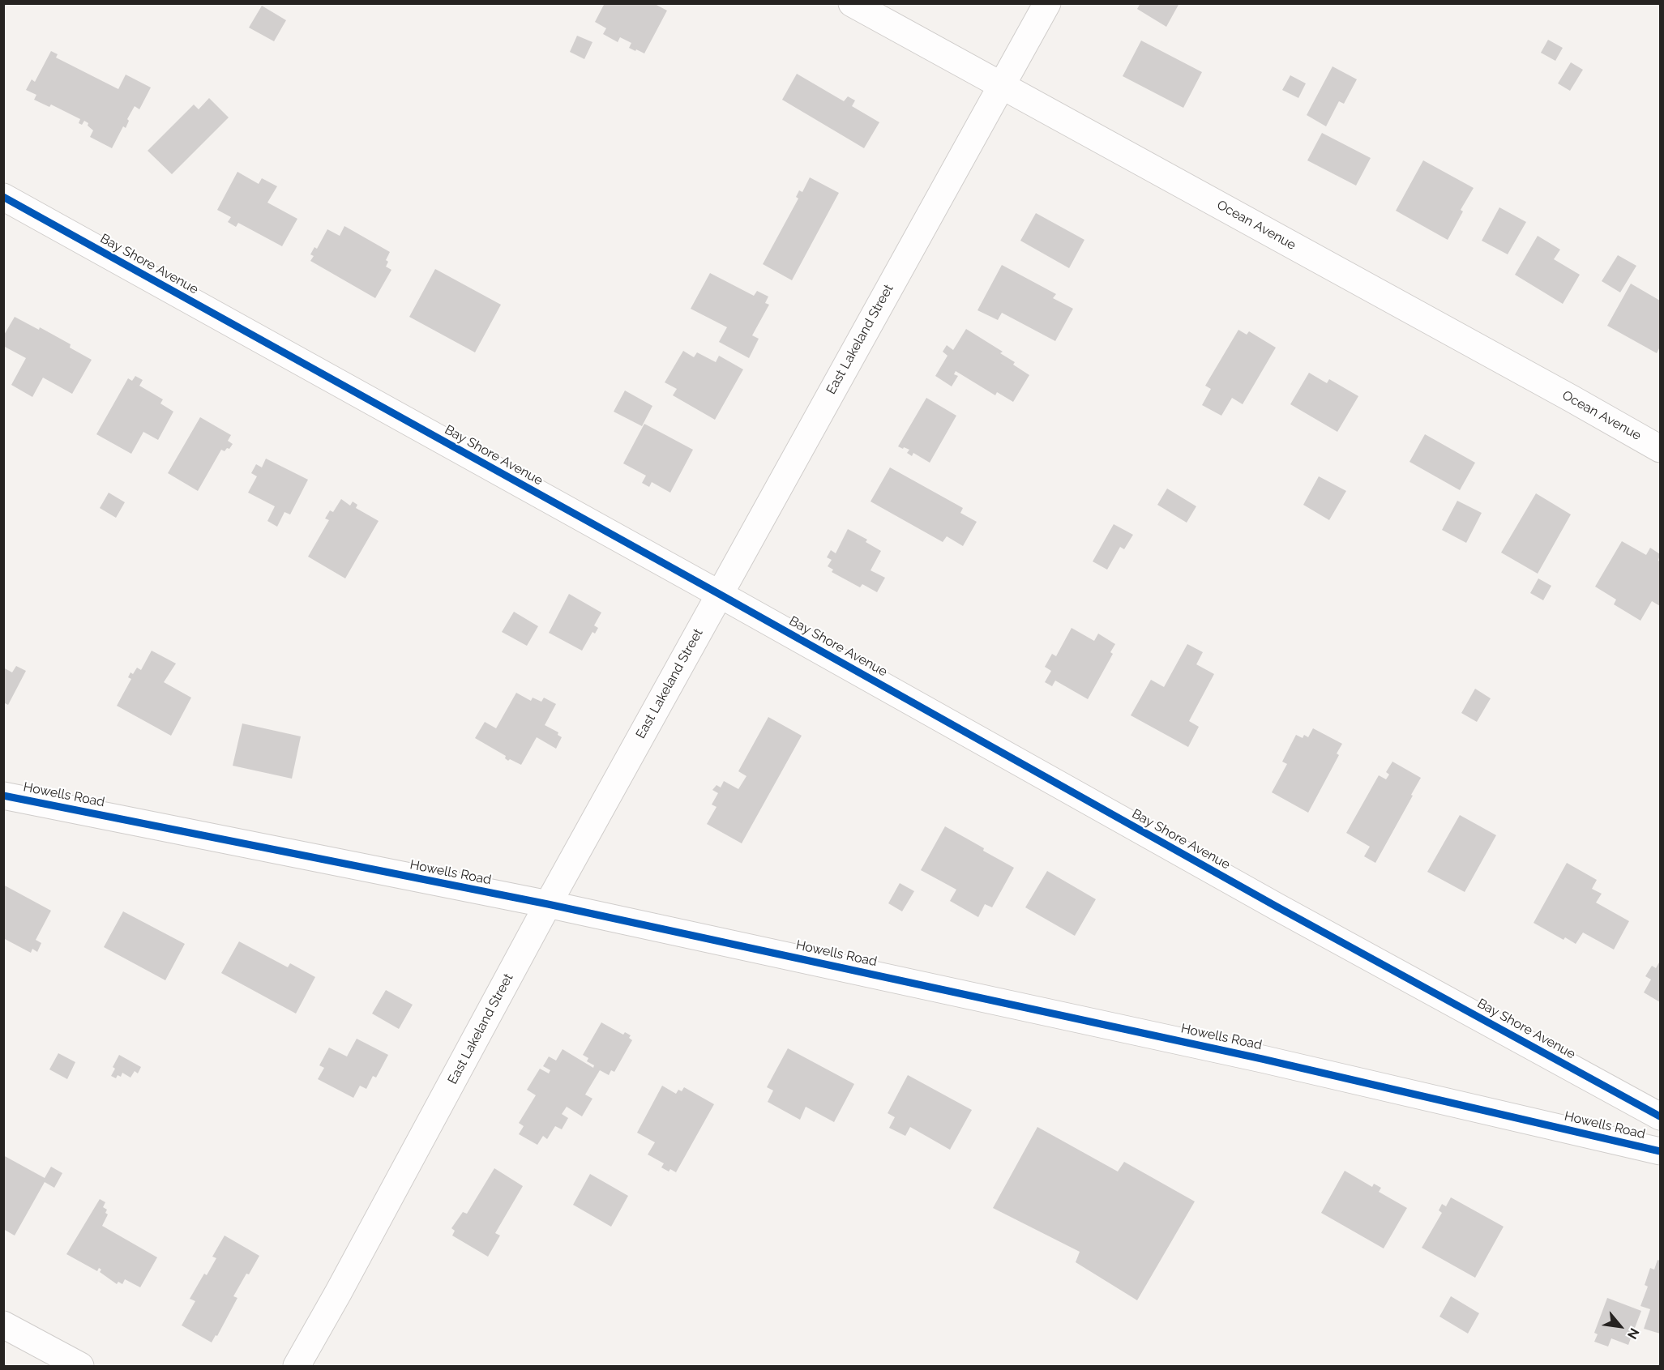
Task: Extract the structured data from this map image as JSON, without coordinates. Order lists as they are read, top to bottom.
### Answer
{
  "streets": {
    "street": [
      "Ocean Avenue",
      "Bay Shore Avenue",
      "East Lakeland Street",
      "Howells Road"
    ]
  },
  "crossings": [
    ["Ocean Avenue", "East Lakeland Street"],
    ["Bay Shore Avenue", "East Lakeland Street"],
    ["East Lakeland Street", "Howells Road"]
  ],
  "north": "bottom right"
}
